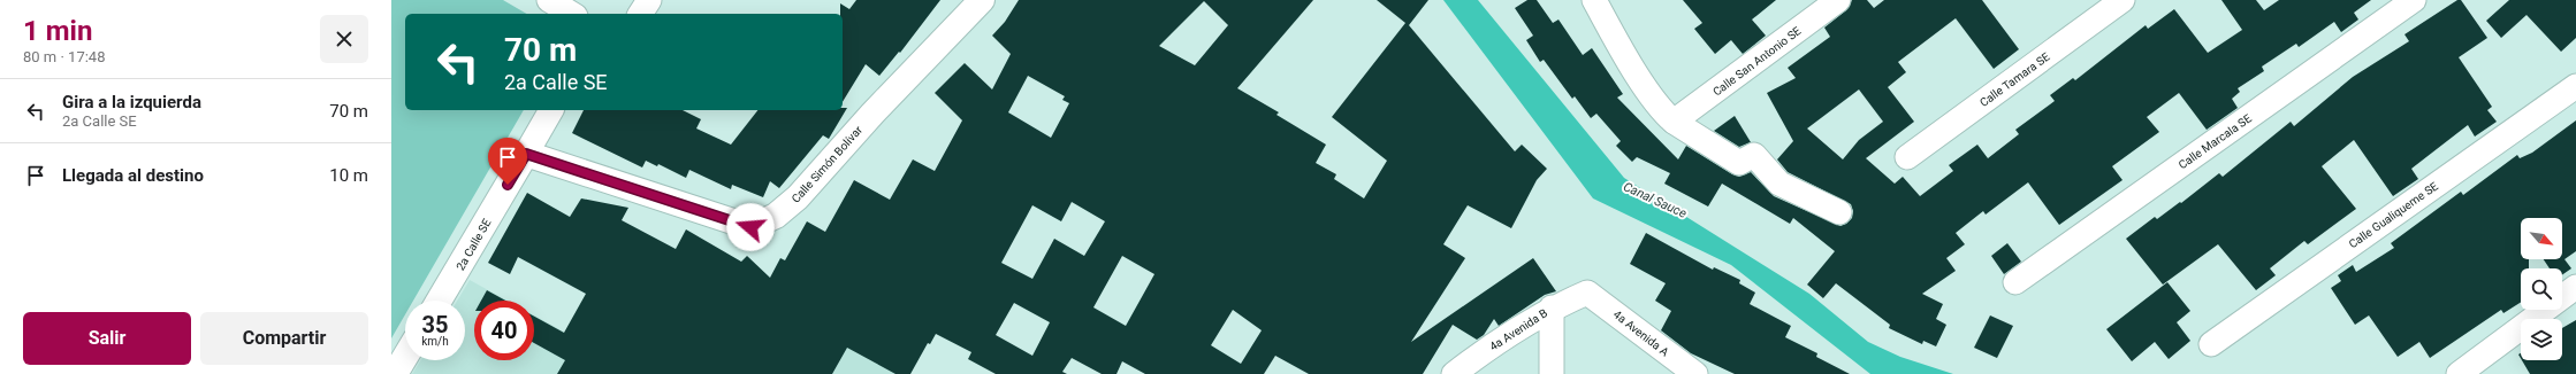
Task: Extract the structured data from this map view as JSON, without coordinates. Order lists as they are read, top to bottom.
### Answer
{
  "streets": {
    "street": [
      "Calle San Antonio SE",
      "Calle Tamara SE",
      "Calle Marcala SE",
      "Calle Simón Bolívar",
      "Calle Gualiqueme SE",
      "2a Calle SE",
      "4a Avenida B",
      "4a Avenida A"
    ]
  },
  "crossings": [
    ["Calle Simón Bolívar", "2a Calle SE"],
    ["4a Avenida B", "4a Avenida A"]
  ],
  "water": ["Canal Sauce"],
  "north": "bottom right",
  "page": {
    "heading": ["1 min", "80 m · 17:48"],
    "turn": ["70 m", "2a Calle SE"],
    "list": [
      {
        "name": "Gira a la izquierda",
        "note": "2a Calle SE",
        "value": "70 m"
      },
      {
        "name": "Llegada al destino",
        "value": "10 m"
      }
    ],
    "speed": "35 km/h",
    "limit": "40",
    "buttons": ["Salir", "Compartir"]
  }
}
